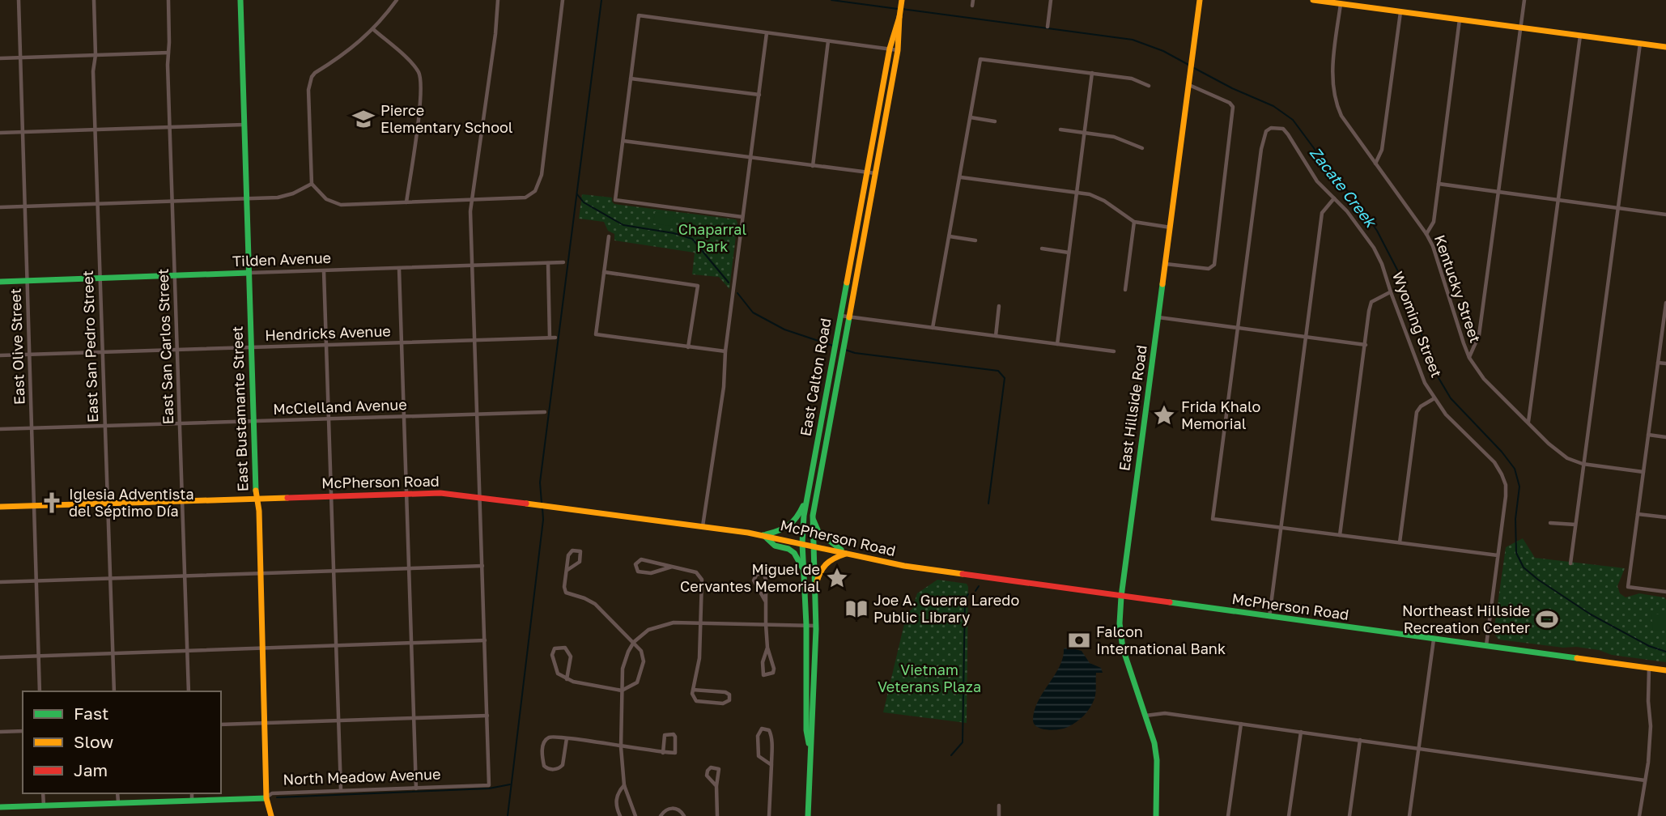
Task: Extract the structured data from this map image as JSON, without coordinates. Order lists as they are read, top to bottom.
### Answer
{
  "streets": {
    "main road": [
      "Tilden Avenue",
      "East Calton Road",
      "East Hillside Road",
      "East Bustamante Street",
      "McPherson Road",
      "North Meadow Avenue"
    ],
    "street": [
      "Kentucky Street",
      "Wyoming Street",
      "Hendricks Avenue",
      "East Olive Street",
      "East San Pedro Street",
      "East San Carlos Street",
      "McClelland Avenue"
    ]
  },
  "crossings": [
    ["Tilden Avenue", "East Olive Street"],
    ["Tilden Avenue", "East San Pedro Street"],
    ["Tilden Avenue", "East San Carlos Street"],
    ["Tilden Avenue", "East Bustamante Street"],
    ["Wyoming Street", "McPherson Road"],
    ["Hendricks Avenue", "East Olive Street"],
    ["Hendricks Avenue", "East San Pedro Street"],
    ["Hendricks Avenue", "East San Carlos Street"],
    ["Hendricks Avenue", "East Bustamante Street"],
    ["East Olive Street", "McClelland Avenue"],
    ["East Olive Street", "McPherson Road"],
    ["East San Pedro Street", "McClelland Avenue"],
    ["East San Pedro Street", "McPherson Road"],
    ["East San Carlos Street", "McClelland Avenue"],
    ["East San Carlos Street", "McPherson Road"],
    ["East Calton Road", "McPherson Road"],
    ["McClelland Avenue", "East Bustamante Street"],
    ["East Hillside Road", "McPherson Road"],
    ["East Bustamante Street", "McPherson Road"],
    ["East Bustamante Street", "North Meadow Avenue"]
  ],
  "water": ["Zacate Creek"],
  "parks": ["Chaparral Park", "Vietnam Veterans Plaza"],
  "places": {
    "school or university": ["Pierce Elementary School"],
    "place": ["Frida Khalo Memorial", "Miguel de Cervantes Memorial"],
    "church": ["Iglesia Adventista del Séptimo Día"],
    "library": ["Joe A. Guerra Laredo Public Library"],
    "sports": ["Northeast Hillside Recreation Center"],
    "bank": ["Falcon International Bank"]
  },
  "legend": ["Fast", "Slow", "Jam"]
}
